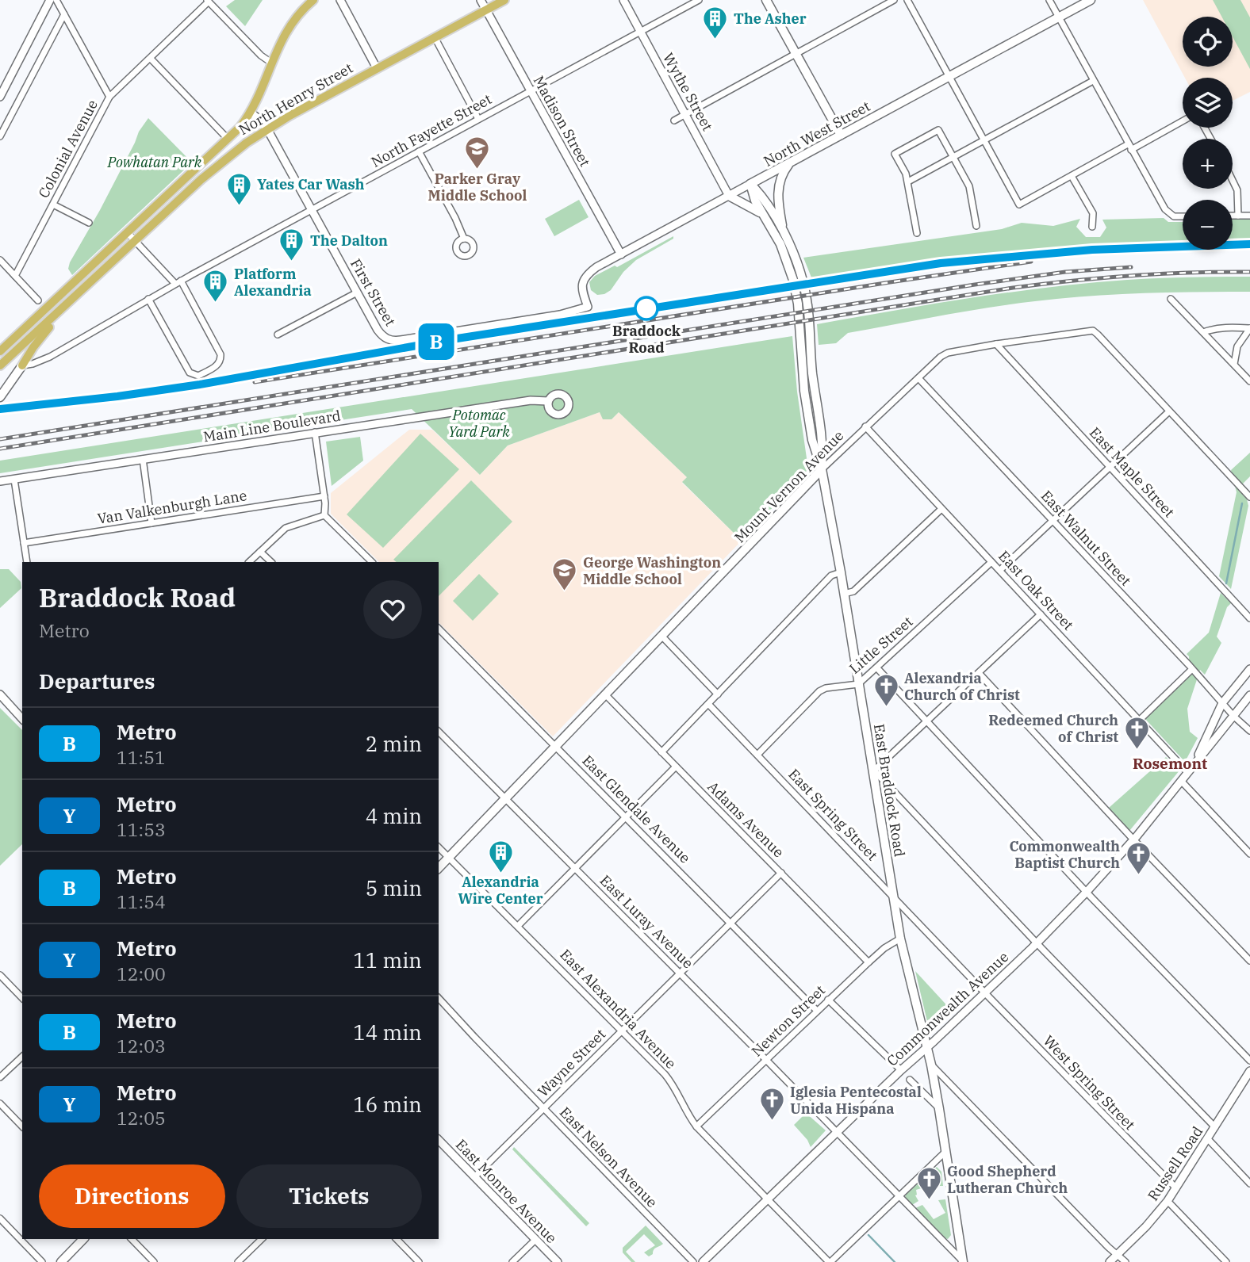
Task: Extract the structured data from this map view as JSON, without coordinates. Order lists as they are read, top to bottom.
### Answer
{
  "streets": {
    "highway": ["North Henry Street"],
    "main road": ["North West Street", "Mount Vernon Avenue", "East Braddock Road"],
    "street": [
      "Wythe Street",
      "Madison Street",
      "North Fayette Street",
      "Colonial Avenue",
      "First Street",
      "Main Line Boulevard",
      "East Maple Street",
      "Van Valkenburgh Lane",
      "East Walnut Street",
      "East Oak Street",
      "Little Street",
      "East Glendale Avenue",
      "East Spring Street",
      "Adams Avenue",
      "East Luray Avenue",
      "East Alexandria Avenue",
      "Commonwealth Avenue",
      "Newton Street",
      "Wayne Street",
      "West Spring Street",
      "East Nelson Avenue",
      "Russell Road",
      "East Monroe Avenue"
    ]
  },
  "crossings": [
    ["Wythe Street", "North Fayette Street"],
    ["Wythe Street", "North West Street"],
    ["North Henry Street", "Madison Street"],
    ["North Henry Street", "First Street"],
    ["Madison Street", "North Fayette Street"],
    ["Madison Street", "North West Street"],
    ["North Fayette Street", "First Street"],
    ["North West Street", "First Street"],
    ["North West Street", "East Braddock Road"],
    ["East Maple Street", "Mount Vernon Avenue"],
    ["Mount Vernon Avenue", "East Walnut Street"],
    ["Mount Vernon Avenue", "East Oak Street"],
    ["Mount Vernon Avenue", "East Braddock Road"],
    ["Mount Vernon Avenue", "East Glendale Avenue"],
    ["Mount Vernon Avenue", "Adams Avenue"],
    ["Mount Vernon Avenue", "East Luray Avenue"],
    ["Mount Vernon Avenue", "East Alexandria Avenue"],
    ["East Walnut Street", "Commonwealth Avenue"],
    ["East Oak Street", "Little Street"],
    ["East Oak Street", "Commonwealth Avenue"],
    ["Little Street", "East Braddock Road"],
    ["Little Street", "East Spring Street"],
    ["East Braddock Road", "East Spring Street"],
    ["East Braddock Road", "East Luray Avenue"],
    ["East Braddock Road", "Commonwealth Avenue"],
    ["East Braddock Road", "Newton Street"],
    ["East Glendale Avenue", "Newton Street"],
    ["East Glendale Avenue", "Wayne Street"],
    ["East Spring Street", "Commonwealth Avenue"],
    ["East Spring Street", "West Spring Street"],
    ["Adams Avenue", "Newton Street"],
    ["Adams Avenue", "Wayne Street"],
    ["East Luray Avenue", "Commonwealth Avenue"],
    ["East Luray Avenue", "Newton Street"],
    ["East Luray Avenue", "Wayne Street"],
    ["East Alexandria Avenue", "Commonwealth Avenue"],
    ["East Alexandria Avenue", "Newton Street"],
    ["East Alexandria Avenue", "Wayne Street"],
    ["Commonwealth Avenue", "West Spring Street"],
    ["Wayne Street", "East Nelson Avenue"],
    ["Wayne Street", "East Monroe Avenue"],
    ["West Spring Street", "Russell Road"]
  ],
  "districts": ["Rosemont"],
  "parks": ["Powhatan Park", "Potomac Yard Park"],
  "places": {
    "building": [
      "The Asher",
      "Yates Car Wash",
      "The Dalton",
      "Platform Alexandria",
      "Alexandria Wire Center"
    ],
    "school or university": ["Parker Gray Middle School", "George Washington Middle School"],
    "other": ["Braddock Road"],
    "church": [
      "Alexandria Church of Christ",
      "Redeemed Church of Christ",
      "Commonwealth Baptist Church",
      "Iglesia Pentecostal Unida Hispana",
      "Good Shepherd Lutheran Church"
    ]
  },
  "lines": ["metro line B"],
  "page": {
    "on_map": "B",
    "map_buttons": ["+", "−"],
    "heading": [
      ["Braddock Road", "Metro"],
      "Departures"
    ],
    "list": [
      {
        "mark": "B",
        "name": "Metro",
        "note": "11:51",
        "value": "2 min"
      },
      {
        "mark": "Y",
        "name": "Metro",
        "note": "11:53",
        "value": "4 min"
      },
      {
        "mark": "B",
        "name": "Metro",
        "note": "11:54",
        "value": "5 min"
      },
      {
        "mark": "Y",
        "name": "Metro",
        "note": "12:00",
        "value": "11 min"
      },
      {
        "mark": "B",
        "name": "Metro",
        "note": "12:03",
        "value": "14 min"
      },
      {
        "mark": "Y",
        "name": "Metro",
        "note": "12:05",
        "value": "16 min"
      }
    ],
    "buttons": ["Directions", "Tickets"]
  }
}
